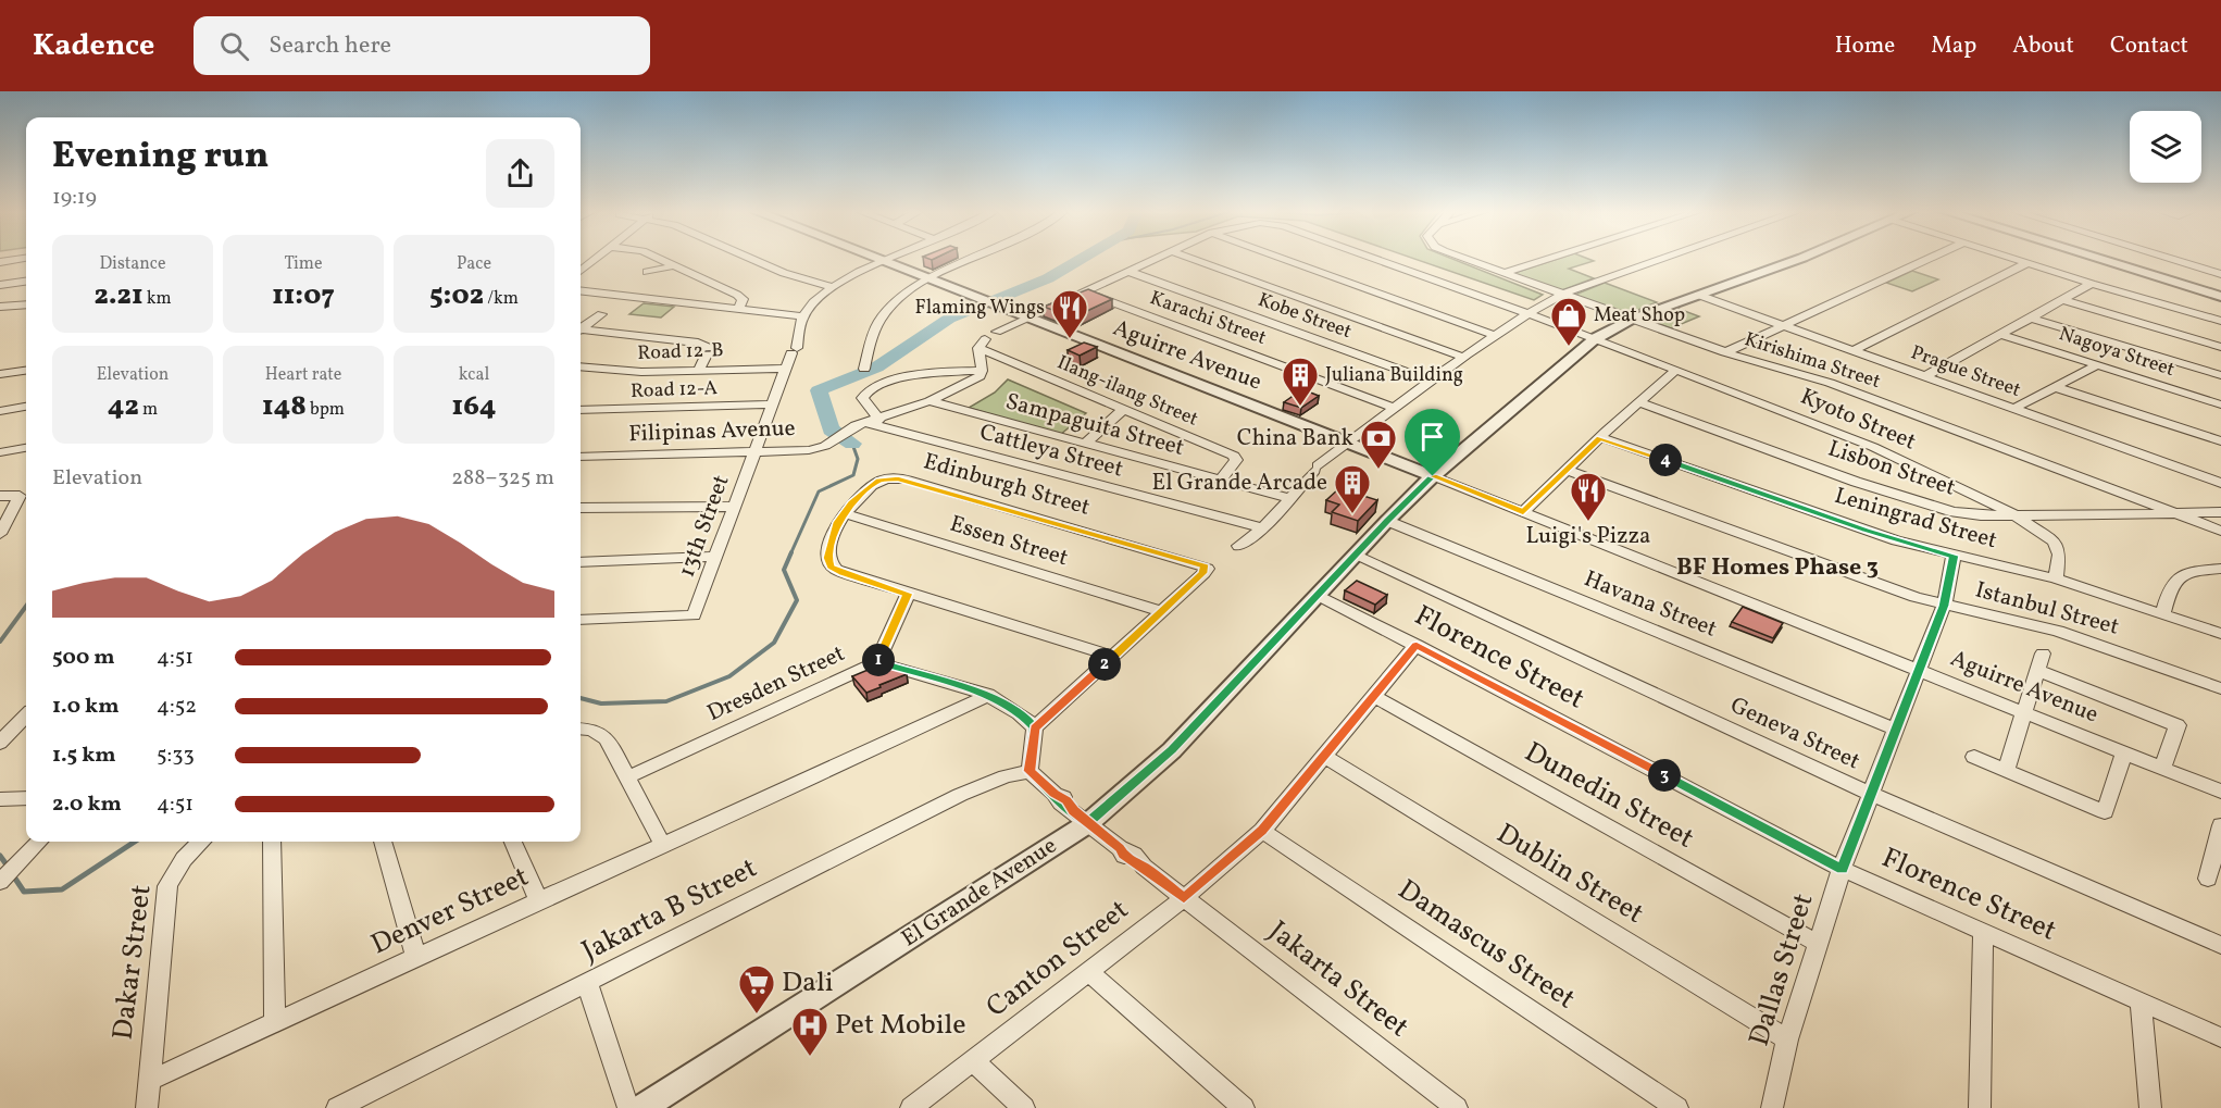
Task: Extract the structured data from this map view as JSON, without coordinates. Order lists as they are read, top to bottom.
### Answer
{
  "streets": {
    "street": [
      "Kobe Street",
      "Karachi Street",
      "Road 12-B",
      "Nagoya Street",
      "Aguirre Avenue",
      "Kirishima Street",
      "Prague Street",
      "Road 12-A",
      "Ilang-ilang Street",
      "Kyoto Street",
      "Sampaguita Street",
      "Filipinas Avenue",
      "Cattleya Street",
      "Lisbon Street",
      "Edinburgh Street",
      "Leningrad Street",
      "13th Street",
      "Essen Street",
      "Havana Street",
      "Istanbul Street",
      "Florence Street",
      "Dresden Street",
      "Geneva Street",
      "Dunedin Street",
      "Dublin Street",
      "El Grande Avenue",
      "Jakarta B Street",
      "Denver Street",
      "Damascus Street",
      "Canton Street",
      "Dakar Street",
      "Dallas Street",
      "Jakarta Street"
    ]
  },
  "crossings": [
    ["Kobe Street", "Kyoto Street"],
    ["Karachi Street", "Kyoto Street"],
    ["Road 12-B", "13th Street"],
    ["Aguirre Avenue", "Kyoto Street"],
    ["Aguirre Avenue", "El Grande Avenue"],
    ["Aguirre Avenue", "Dallas Street"],
    ["Kirishima Street", "Lisbon Street"],
    ["Kirishima Street", "El Grande Avenue"],
    ["Prague Street", "El Grande Avenue"],
    ["Road 12-A", "13th Street"],
    ["Ilang-ilang Street", "Sampaguita Street"],
    ["Ilang-ilang Street", "Filipinas Avenue"],
    ["Kyoto Street", "Lisbon Street"],
    ["Kyoto Street", "Leningrad Street"],
    ["Kyoto Street", "El Grande Avenue"],
    ["Sampaguita Street", "Filipinas Avenue"],
    ["Filipinas Avenue", "Cattleya Street"],
    ["Filipinas Avenue", "13th Street"],
    ["Edinburgh Street", "Essen Street"],
    ["Edinburgh Street", "Dresden Street"],
    ["Leningrad Street", "Dallas Street"],
    ["Havana Street", "El Grande Avenue"],
    ["Havana Street", "Dallas Street"],
    ["Istanbul Street", "Dallas Street"],
    ["Florence Street", "El Grande Avenue"],
    ["Florence Street", "Canton Street"],
    ["Florence Street", "Dallas Street"],
    ["Geneva Street", "El Grande Avenue"],
    ["Geneva Street", "Dallas Street"],
    ["Dunedin Street", "Canton Street"],
    ["Dunedin Street", "Dallas Street"],
    ["Dublin Street", "Canton Street"],
    ["Dublin Street", "Dallas Street"],
    ["El Grande Avenue", "Jakarta Street"],
    ["Jakarta B Street", "Jakarta Street"],
    ["Denver Street", "Dakar Street"],
    ["Damascus Street", "Canton Street"],
    ["Canton Street", "Jakarta Street"]
  ],
  "districts": ["BF Homes Phase 3"],
  "places": {
    "restaurant": ["Flaming Wings", "Luigi's Pizza"],
    "shop": ["Meat Shop"],
    "building": ["Juliana Building", "El Grande Arcade"],
    "bank": ["China Bank"],
    "supermarket": ["Dali"],
    "hospital": ["Pet Mobile"]
  },
  "page": {
    "header": "Kadence",
    "search": "Search here",
    "nav": [
      "Home",
      "Map",
      "About",
      "Contact"
    ],
    "heading": ["Evening run", "19:19"],
    "stats": [
      ["Distance", "2.21 km"],
      ["Time", "11:07"],
      ["Pace", "5:02 /km"],
      ["Elevation", "42 m"],
      ["Heart rate", "148 bpm"],
      ["kcal", "164"]
    ],
    "pins": [
      "4",
      "1",
      "2",
      "3"
    ],
    "chart": ["Elevation", "288–325 m"],
    "list": [
      {
        "name": "500 m",
        "note": "4:51"
      },
      {
        "name": "1.0 km",
        "note": "4:52"
      },
      {
        "name": "1.5 km",
        "note": "5:33"
      },
      {
        "name": "2.0 km",
        "note": "4:51"
      }
    ]
  }
}
